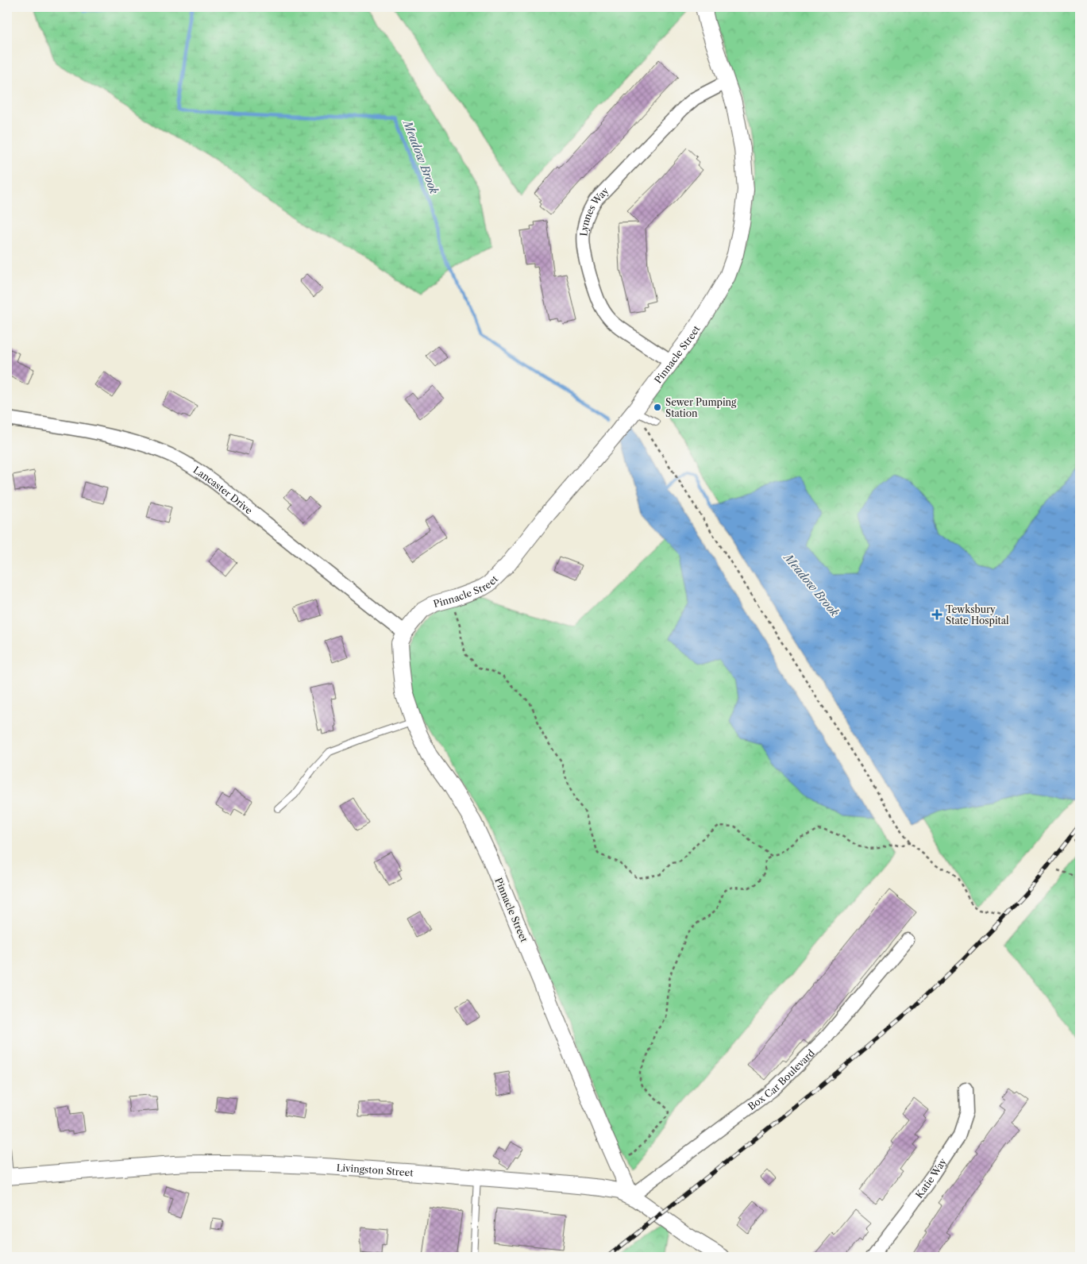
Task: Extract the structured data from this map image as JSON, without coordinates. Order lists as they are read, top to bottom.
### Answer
{
  "streets": {
    "street": [
      "Lynnes Way",
      "Pinnacle Street",
      "Lancaster Drive",
      "Box Car Boulevard",
      "Livingston Street",
      "Katie Way"
    ]
  },
  "crossings": [
    ["Lynnes Way", "Pinnacle Street"],
    ["Pinnacle Street", "Lancaster Drive"],
    ["Pinnacle Street", "Box Car Boulevard"],
    ["Pinnacle Street", "Livingston Street"],
    ["Box Car Boulevard", "Livingston Street"]
  ],
  "water": ["Meadow Brook"],
  "places": {
    "other": ["Sewer Pumping Station"],
    "health": ["Tewksbury State Hospital"]
  }
}
